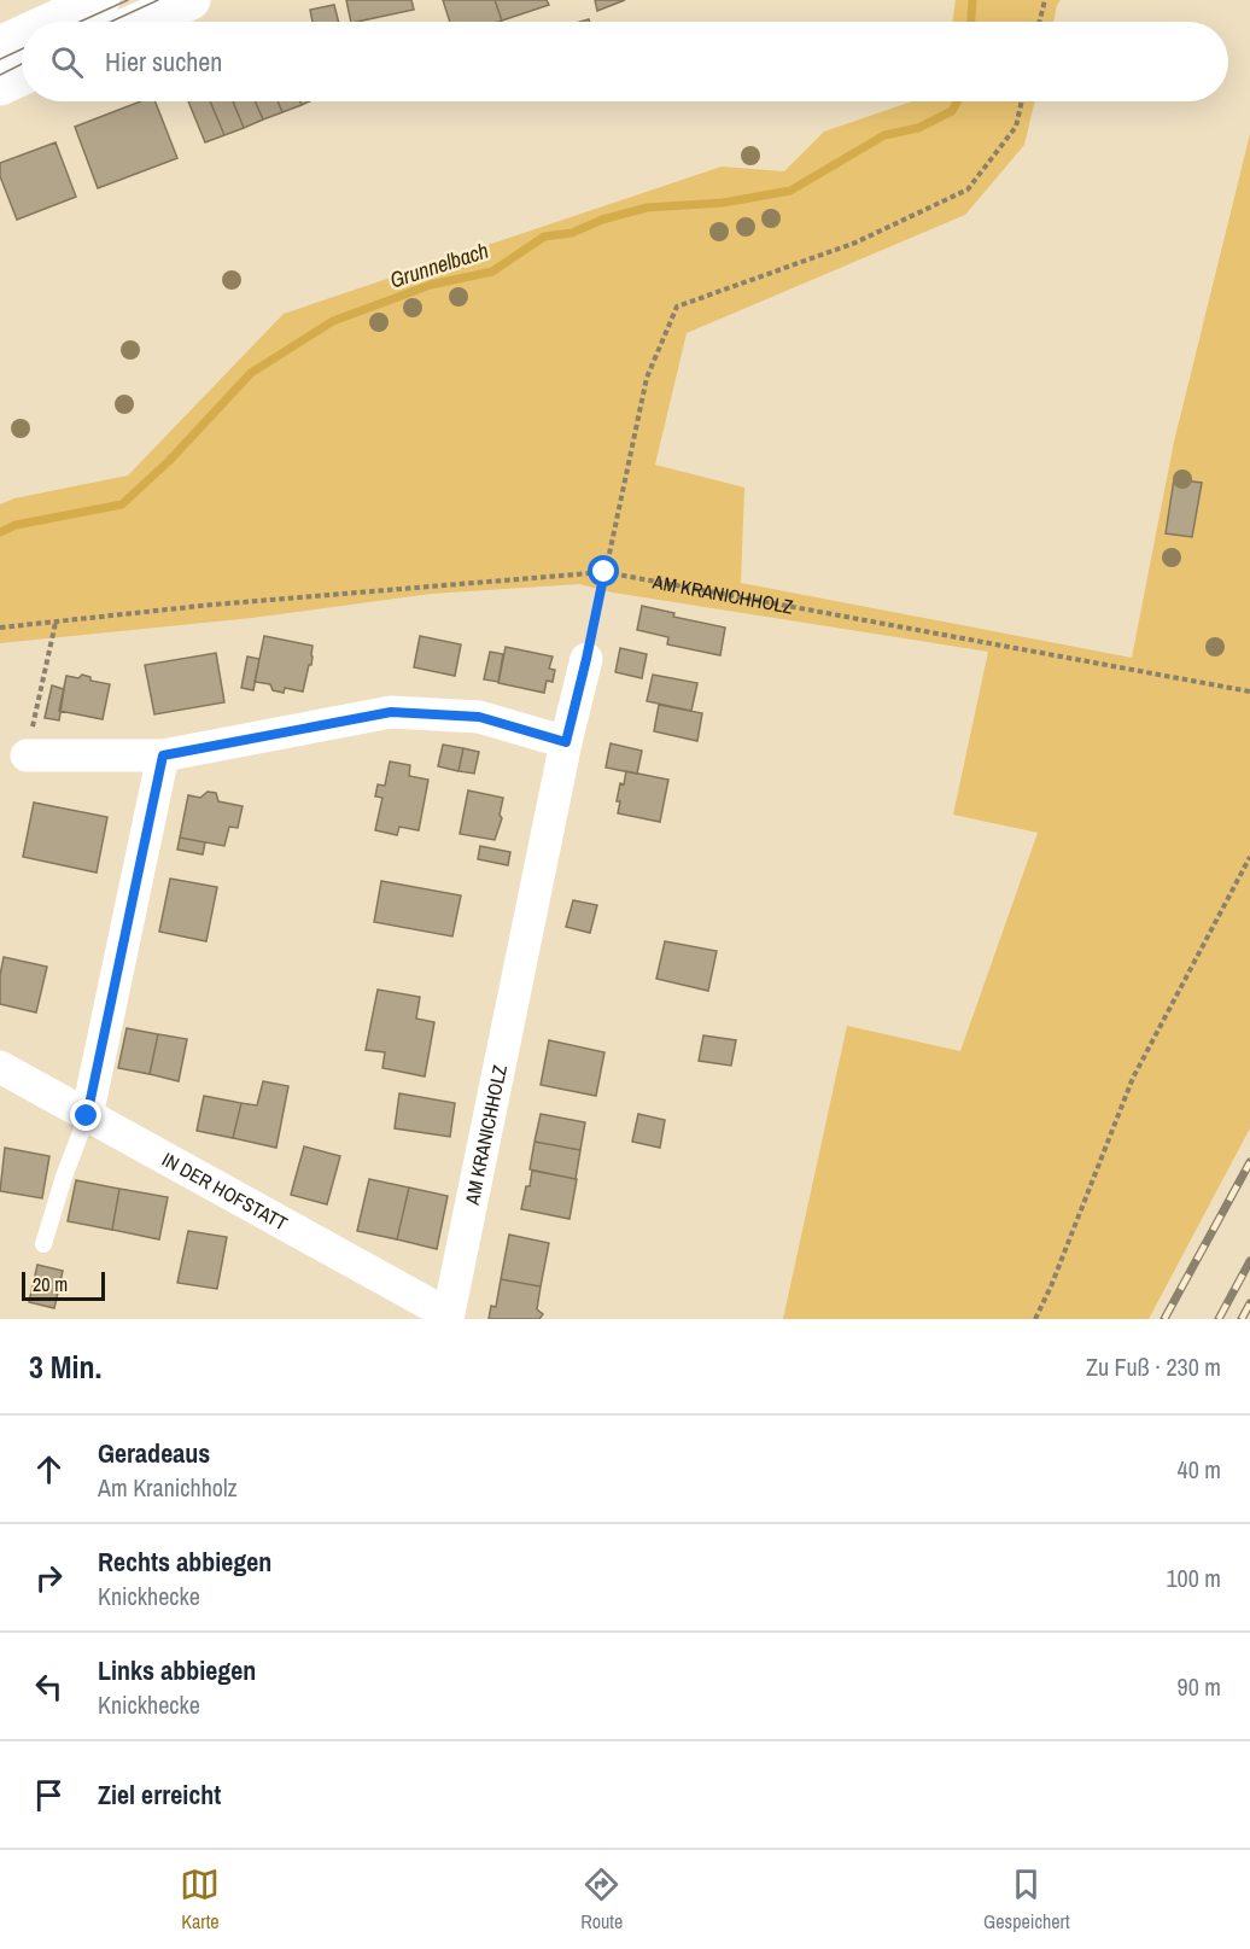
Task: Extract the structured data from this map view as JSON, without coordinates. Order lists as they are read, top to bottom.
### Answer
{
  "streets": {
    "street": ["AM KRANICHHOLZ", "IN DER HOFSTATT"]
  },
  "crossings": [
    ["AM KRANICHHOLZ", "IN DER HOFSTATT"]
  ],
  "water": ["Grunnelbach"],
  "scale_bar": "20 m",
  "page": {
    "search": "Hier suchen",
    "scale": "20 m",
    "heading": ["3 Min.", "Zu Fuß · 230 m"],
    "list": [
      ["Geradeaus", "Am Kranichholz", "40 m"],
      ["Rechts abbiegen", "Knickhecke", "100 m"],
      ["Links abbiegen", "Knickhecke", "90 m"],
      "Ziel erreicht"
    ],
    "nav": ["Karte", "Route", "Gespeichert"]
  }
}
